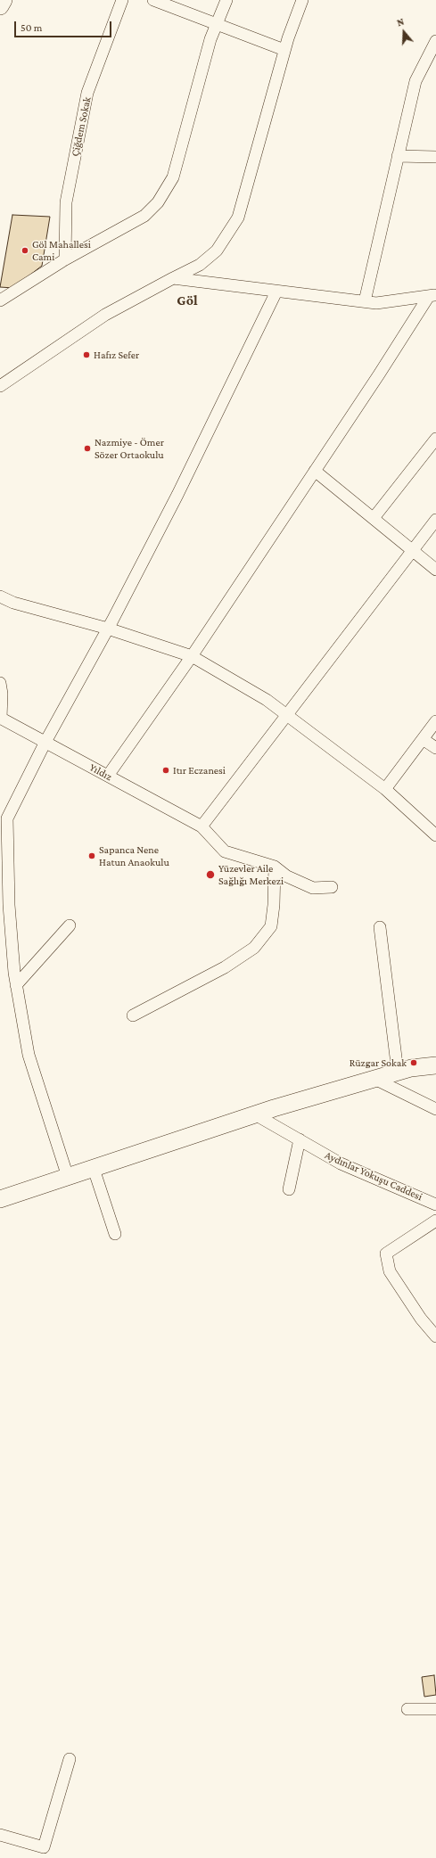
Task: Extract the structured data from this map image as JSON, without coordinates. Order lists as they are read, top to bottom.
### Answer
{
  "streets": {
    "street": ["Çiğdem Sokak", "Yıldız", "Aydınlar Yokuşu Caddesi"]
  },
  "districts": ["Göl"],
  "places": [
    "Göl Mahallesi Cami",
    "Hafız Sefer",
    "Nazmiye - Ömer Sözer Ortaokulu",
    "Itır Eczanesi",
    "Sapanca Nene Hatun Anaokulu",
    "Yüzevler Aile Sağlığı Merkezi",
    "Rüzgar Sokak"
  ],
  "scale_bar": "50 m",
  "north": "top"
}
